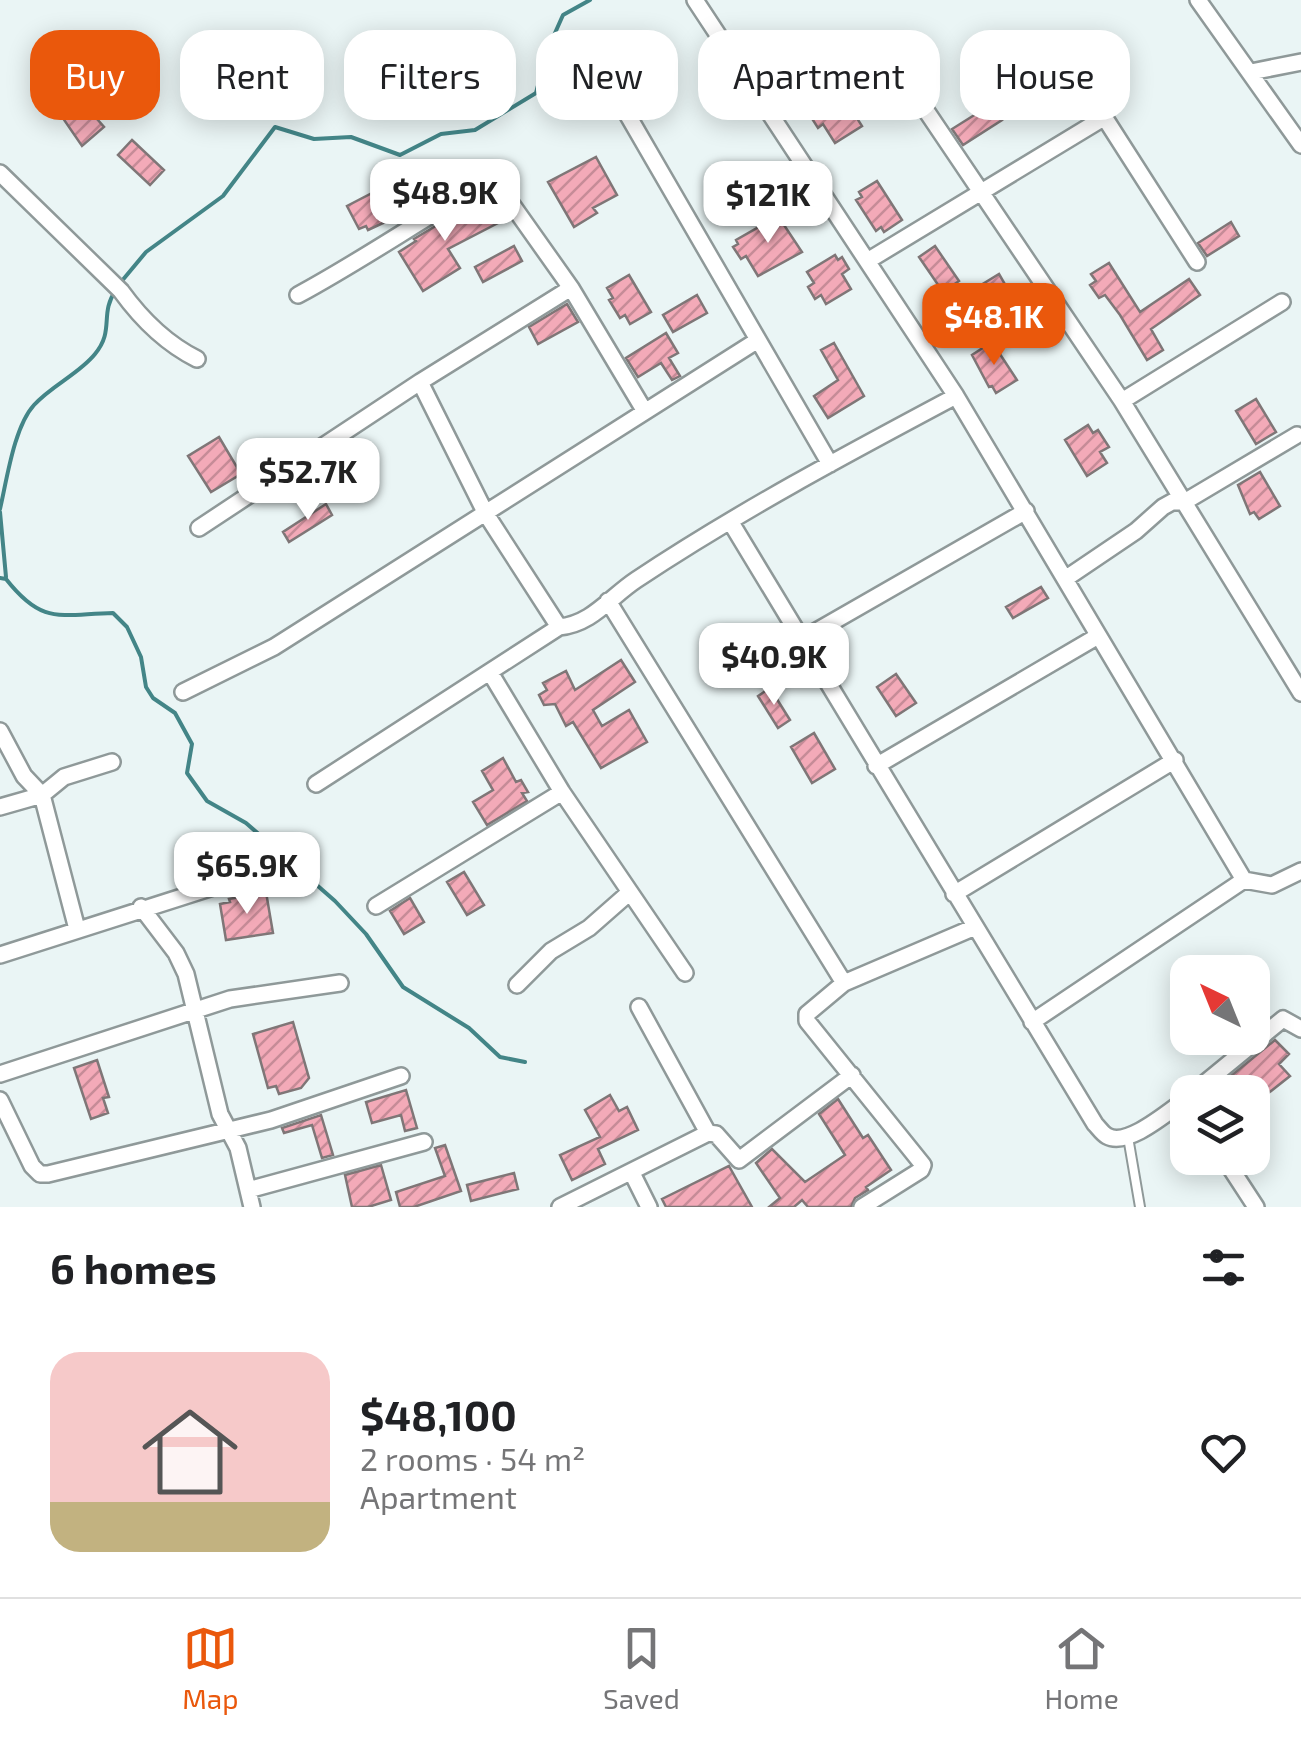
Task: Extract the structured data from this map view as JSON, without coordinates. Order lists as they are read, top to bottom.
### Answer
{
  "north": "top left",
  "page": {
    "chip": [
      "Buy",
      "Rent",
      "Filters",
      "New",
      "Apartment",
      "House"
    ],
    "price": [
      "$48.9K",
      "$121K",
      "$48.1K",
      "$52.7K",
      "$40.9K",
      "$65.9K"
    ],
    "heading": "6 homes",
    "list": [
      {
        "name": "$48,100",
        "note": "2 rooms · 54 m² · Apartment"
      }
    ],
    "tabs": ["Map", "Saved", "Home"]
  }
}
